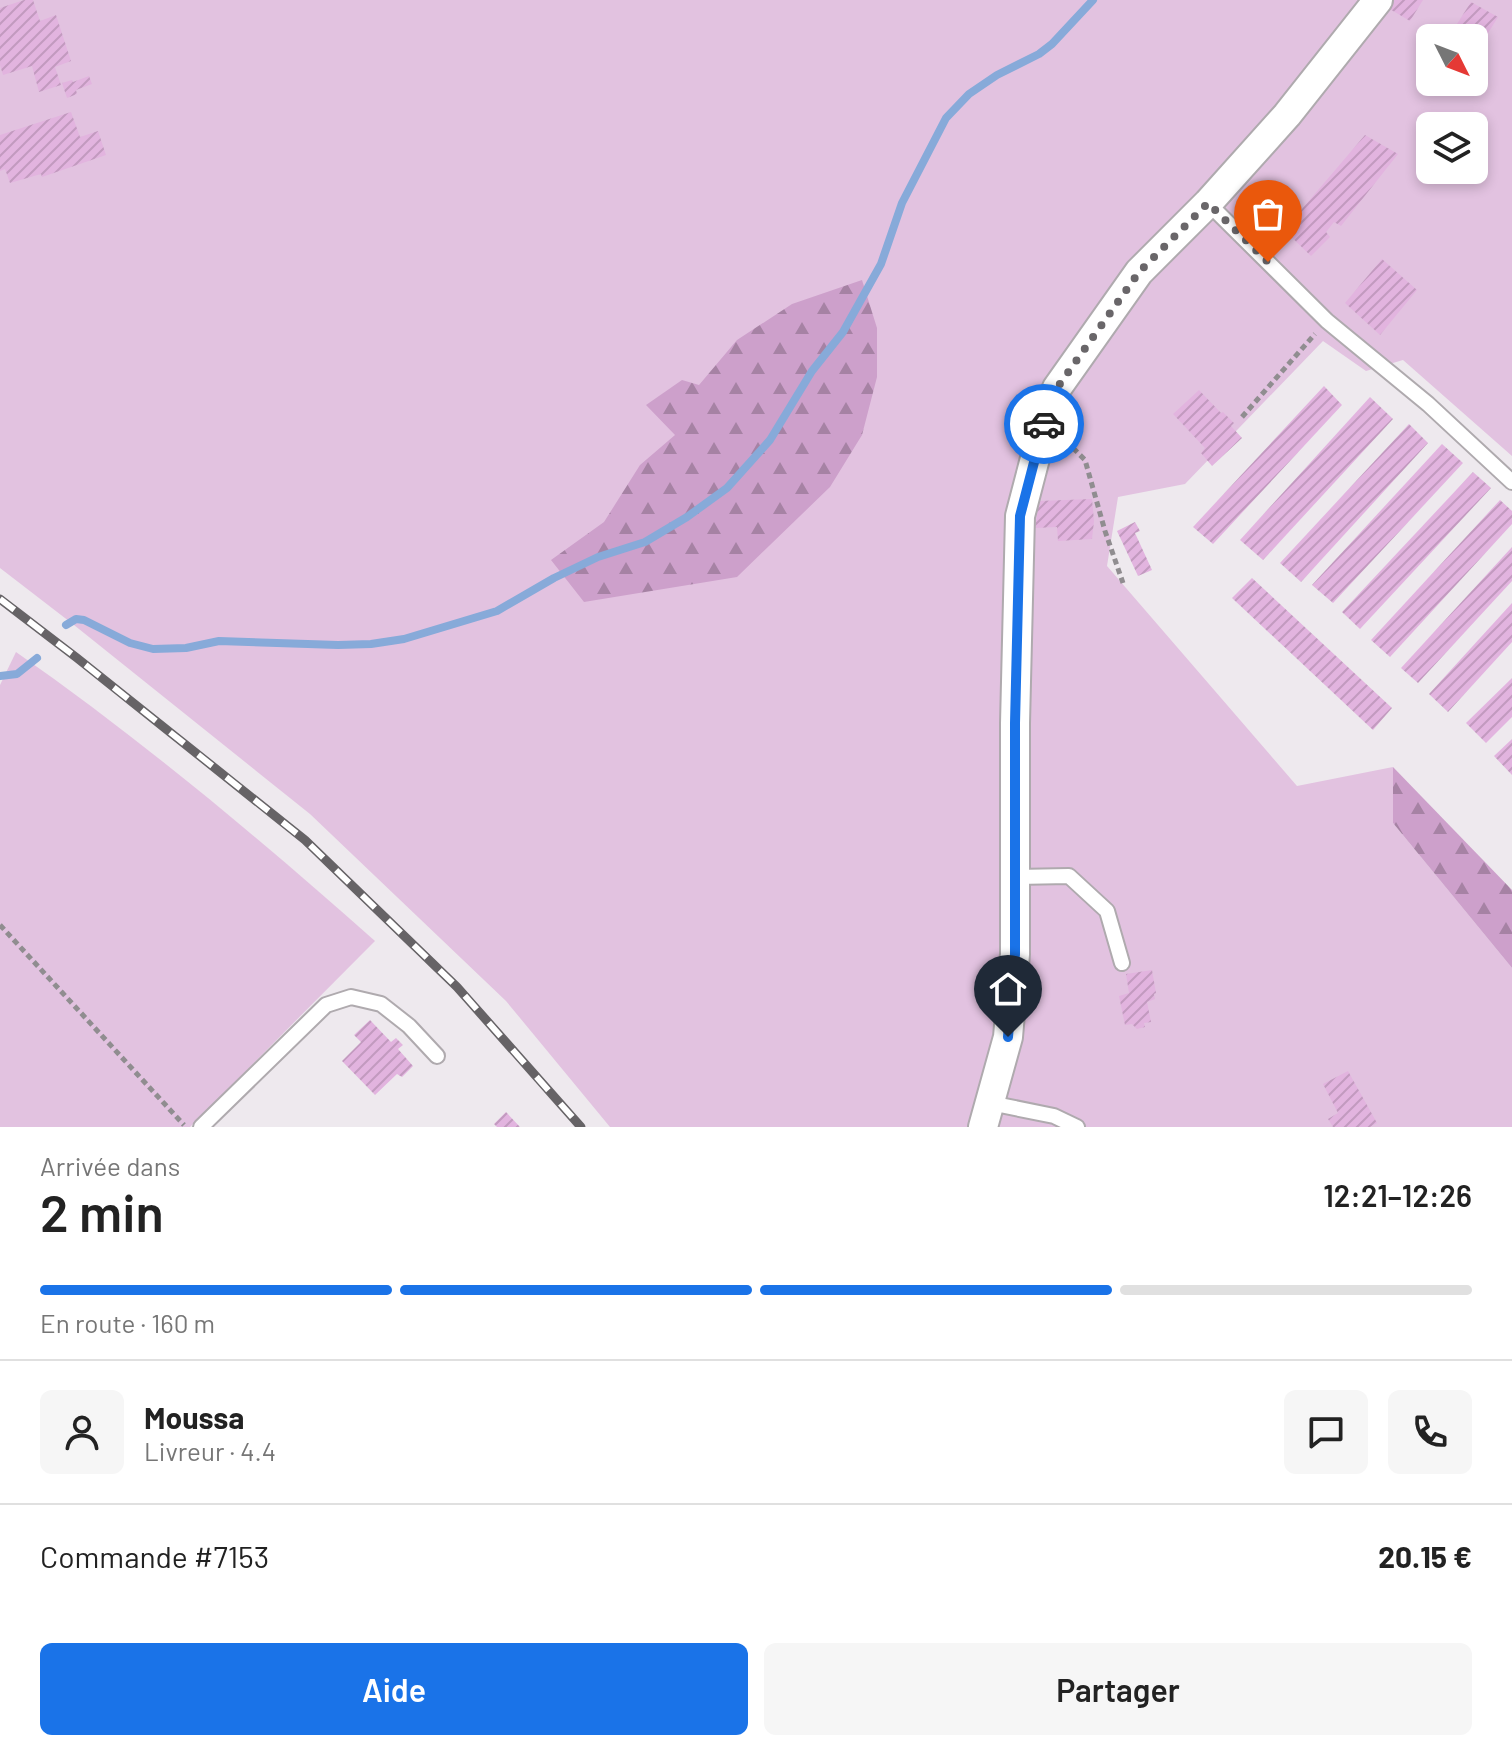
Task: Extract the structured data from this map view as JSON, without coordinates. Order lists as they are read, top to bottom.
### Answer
{
  "north": "bottom right",
  "page": {
    "heading": ["2 min", "Arrivée dans", "12:21–12:26"],
    "panel": [
      "Moussa",
      "Livreur · 4.4",
      "Commande #7153",
      "20.15 €"
    ],
    "bar": "En route · 160 m",
    "buttons": ["Aide", "Partager"]
  }
}
